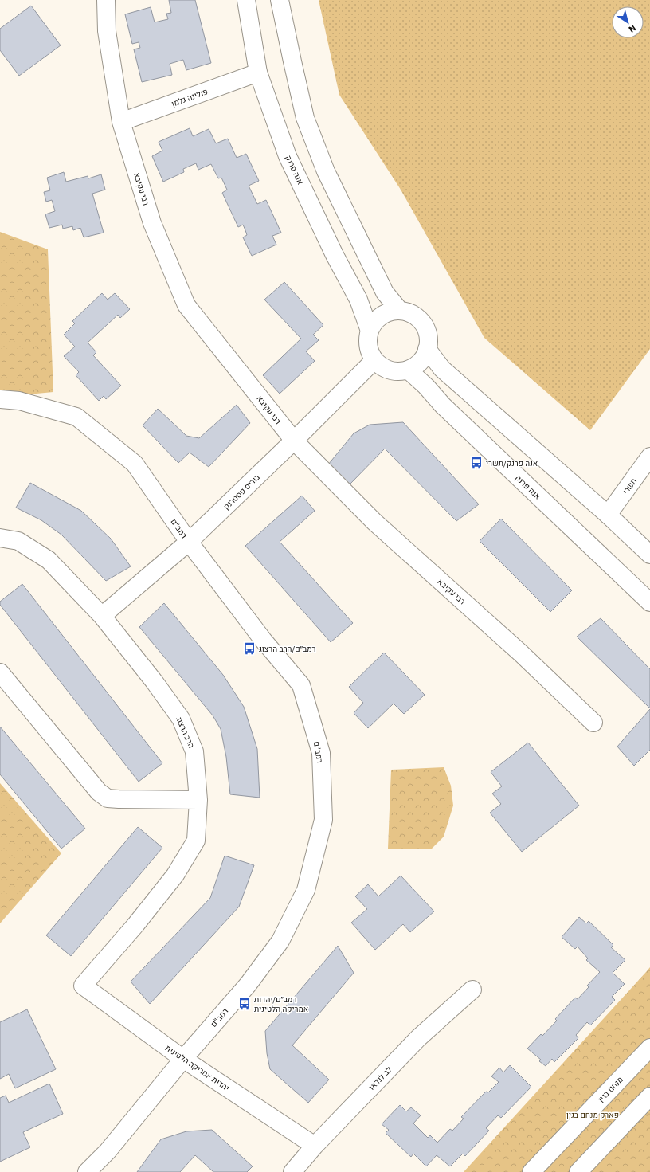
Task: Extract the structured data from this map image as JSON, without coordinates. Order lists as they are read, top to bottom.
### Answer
{
  "streets": {
    "street": [
      "פולינה גלמן",
      "אנה פרנק",
      "רבי עקיבא",
      "תשרי",
      "בוריס פסטרנק",
      "רמב\"ם",
      "הרב הרצוג",
      "יהדות אמריקה הלטינית",
      "לב לנדאו",
      "מנחם בגין"
    ]
  },
  "crossings": [
    ["פולינה גלמן", "אנה פרנק"],
    ["פולינה גלמן", "רבי עקיבא"],
    ["אנה פרנק", "בוריס פסטרנק"],
    ["רבי עקיבא", "בוריס פסטרנק"],
    ["בוריס פסטרנק", "רמב\"ם"],
    ["בוריס פסטרנק", "הרב הרצוג"],
    ["רמב\"ם", "יהדות אמריקה הלטינית"],
    ["הרב הרצוג", "יהדות אמריקה הלטינית"],
    ["יהדות אמריקה הלטינית", "לב לנדאו"]
  ],
  "parks": ["פארק מנחם בגין"],
  "places": {
    "bus stop": ["אנה פרנק/תשרי", "רמב״ם/הרב הרצוג", "רמב״ם/יהדות אמריקה הלטינית"]
  },
  "north": "bottom right"
}
